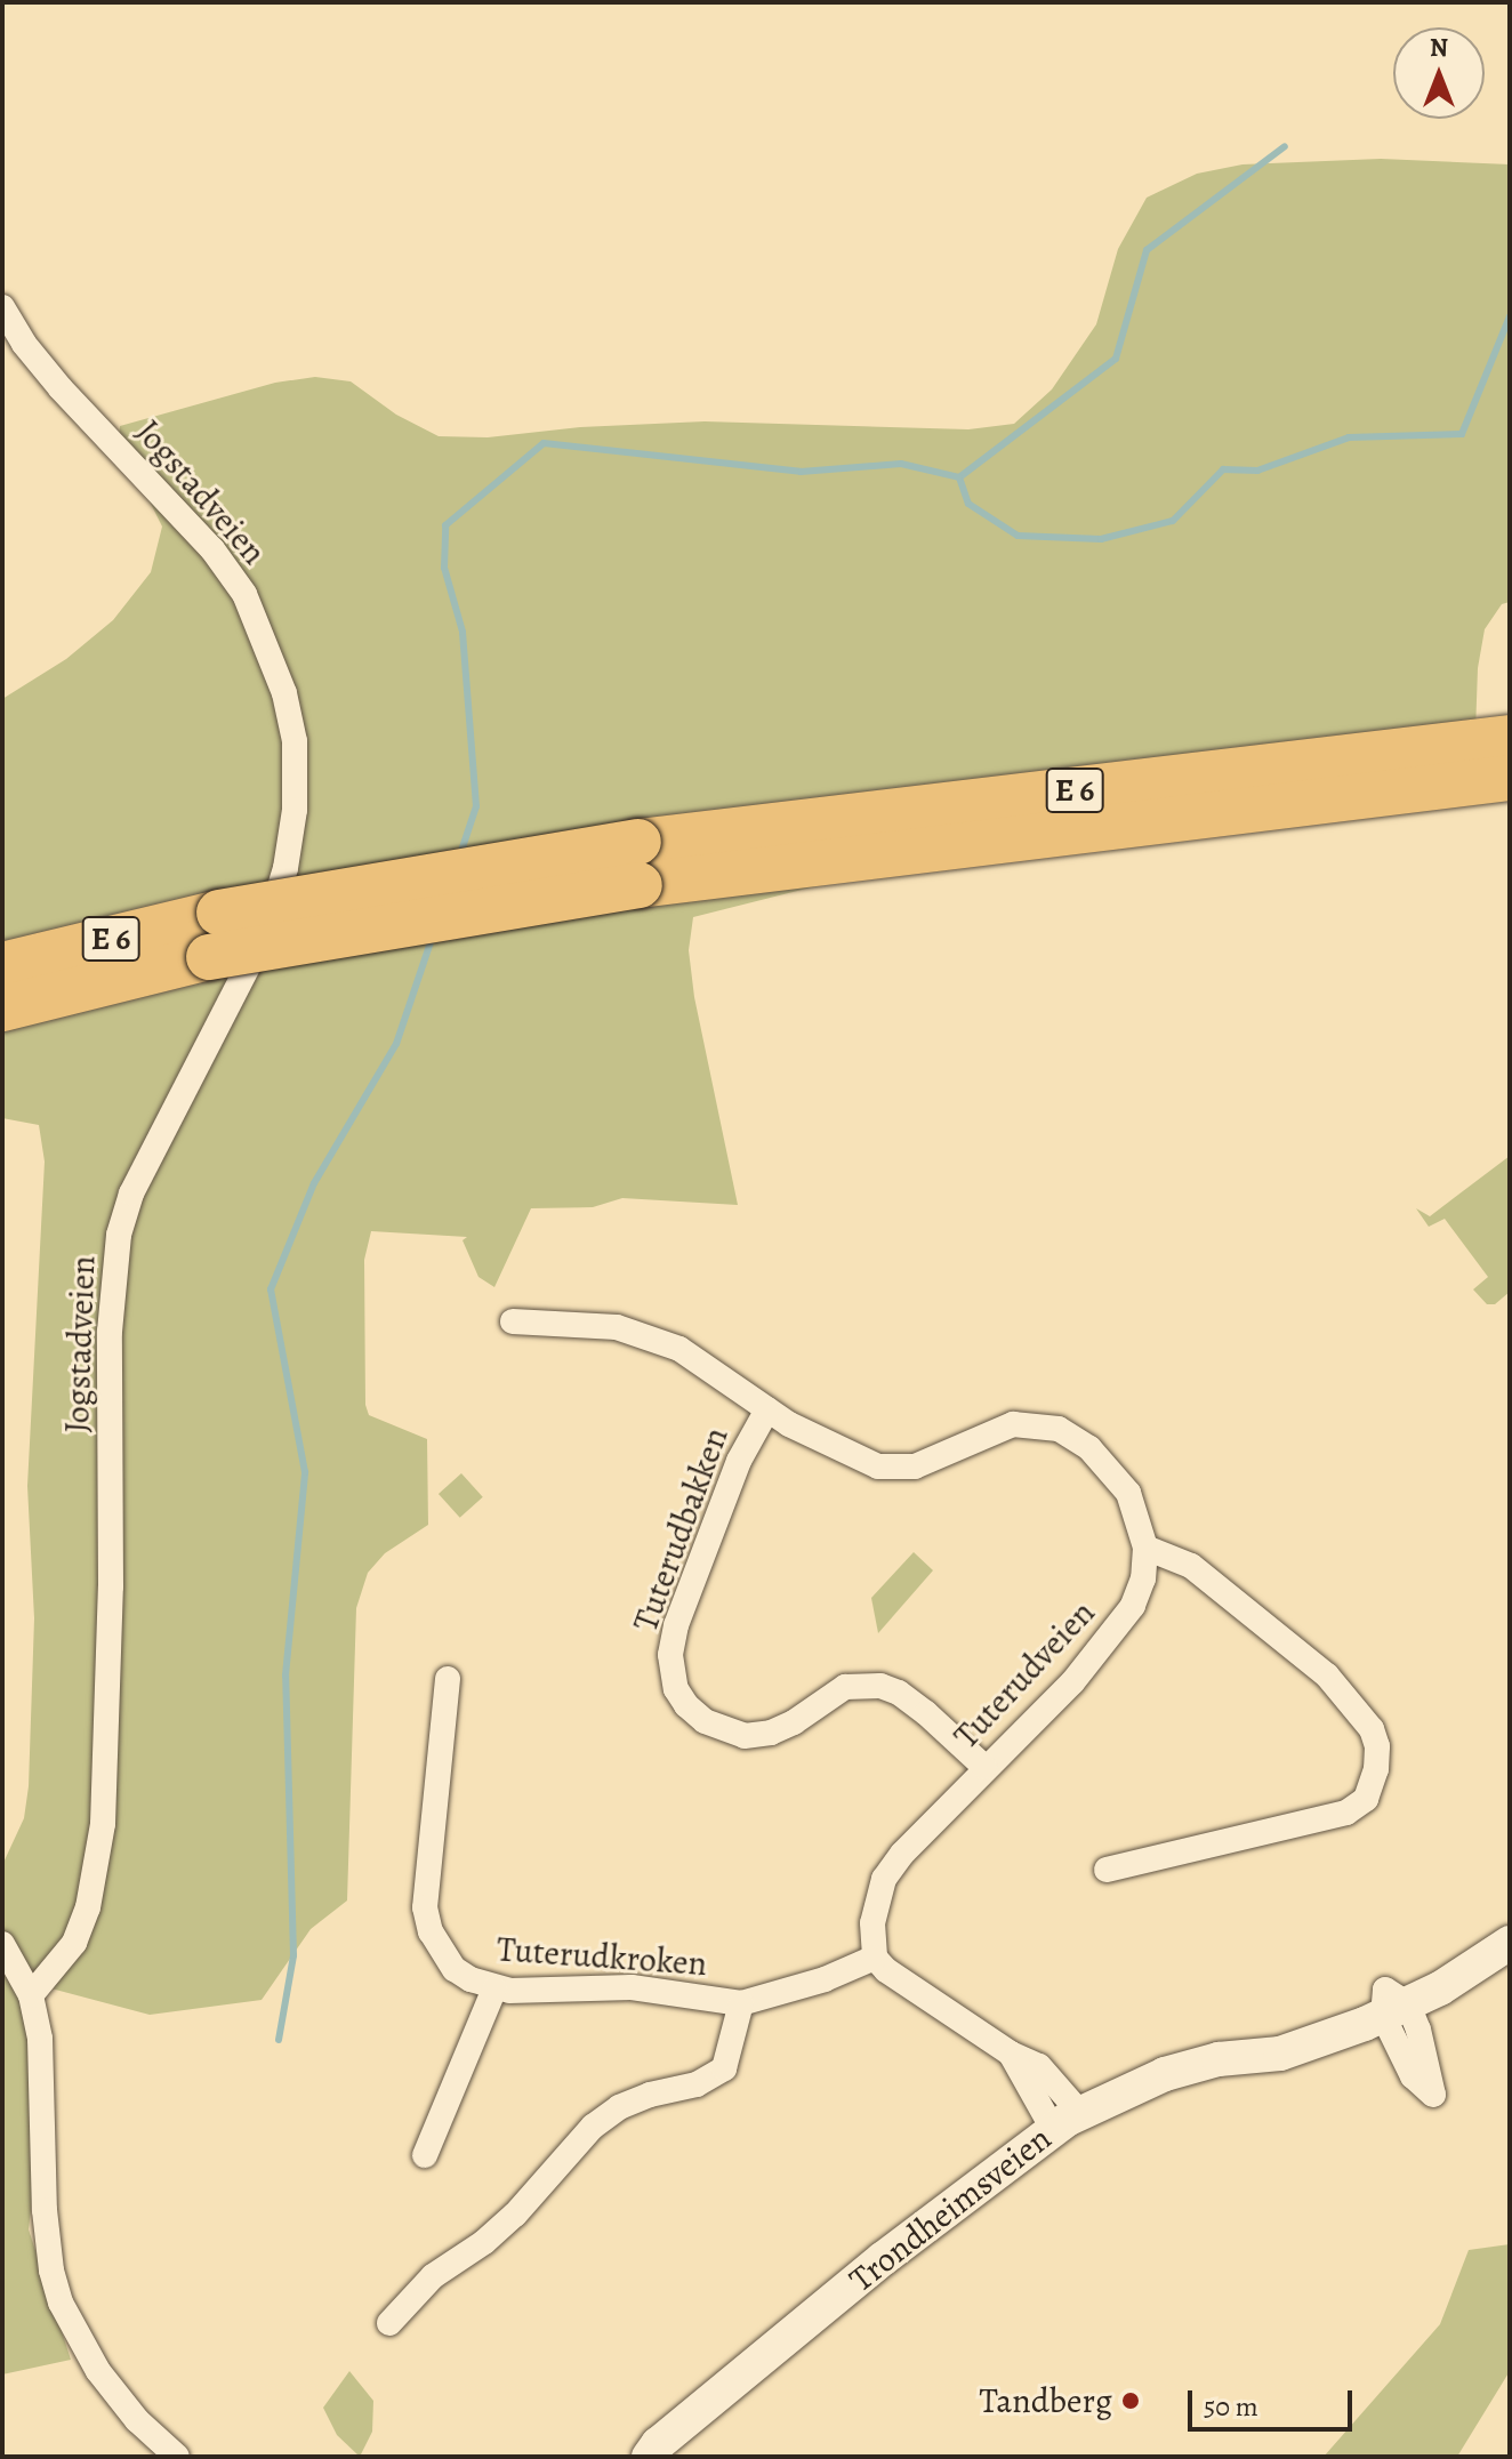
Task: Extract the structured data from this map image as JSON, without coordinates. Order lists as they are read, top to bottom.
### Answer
{
  "streets": {
    "highway": ["E 6"],
    "main road": ["Trondheimsveien"],
    "street": [
      "Jogstadveien",
      "Tuterudbakken",
      "Tuterudveien",
      "Tuterudkroken"
    ]
  },
  "crossings": [
    ["Tuterudbakken", "Tuterudveien"],
    ["Tuterudveien", "Tuterudkroken"]
  ],
  "places": ["Tandberg"],
  "scale_bar": "50 m",
  "north": "top"
}
